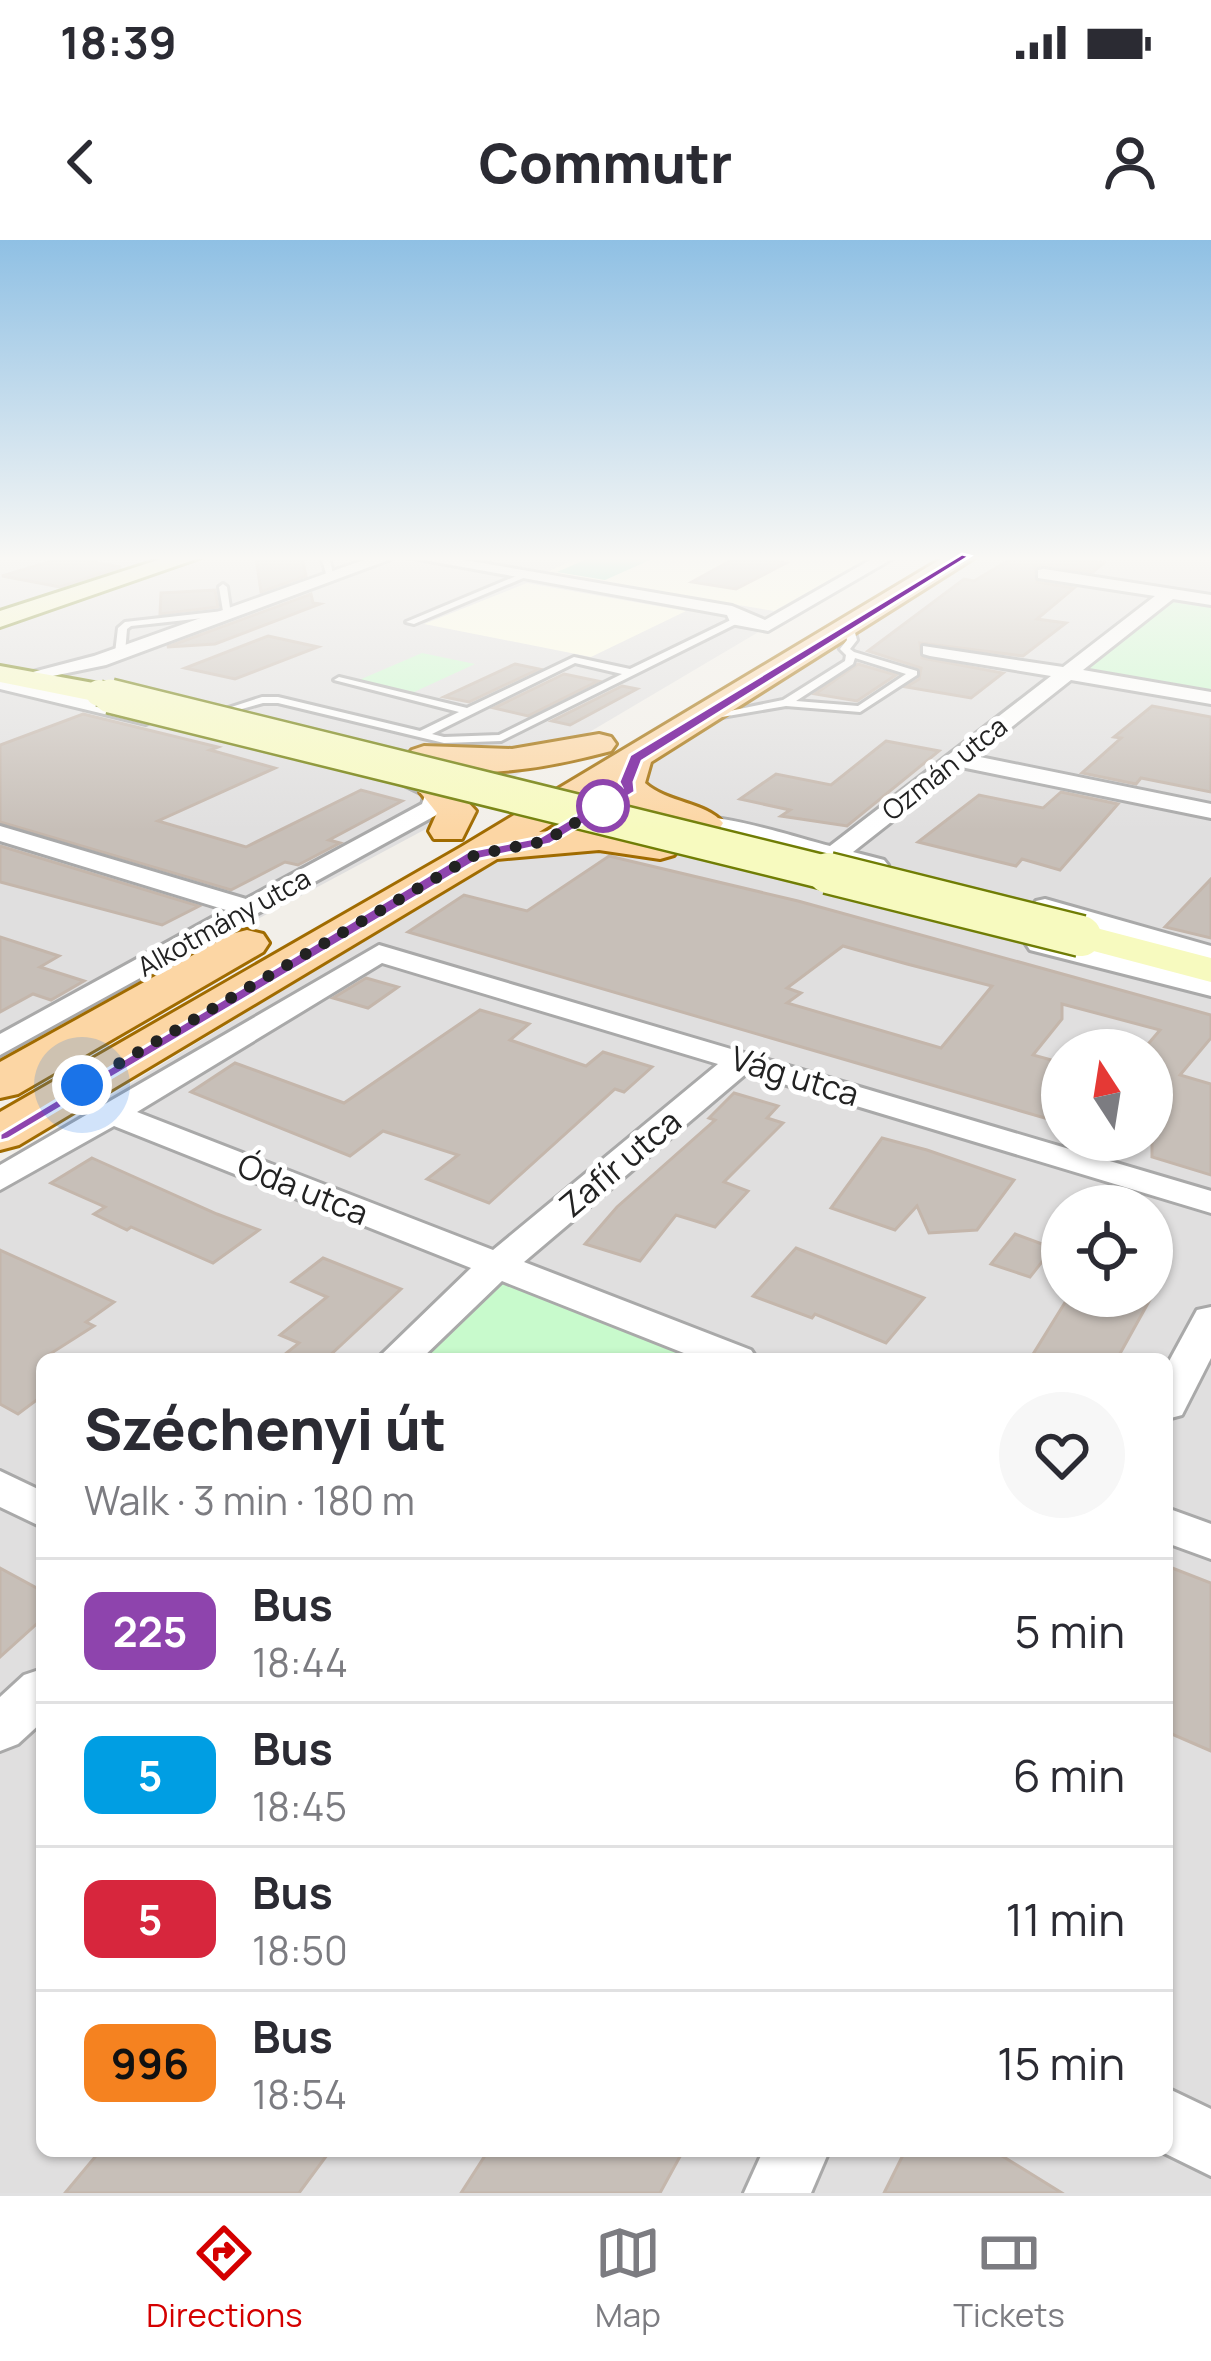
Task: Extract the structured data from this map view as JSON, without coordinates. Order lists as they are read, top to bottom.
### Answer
{
  "streets": {
    "street": [
      "Ozmán utca",
      "Alkotmány utca",
      "Vág utca",
      "Zafír utca",
      "Óda utca"
    ]
  },
  "crossings": [
    ["Vág utca", "Zafír utca"],
    ["Vág utca", "Óda utca"],
    ["Zafír utca", "Óda utca"]
  ],
  "lines": ["bus line 225"],
  "north": "top",
  "page": {
    "status": "18:39",
    "header": "Commutr",
    "heading": ["Széchenyi út", "Walk · 3 min · 180 m"],
    "list": [
      {
        "mark": "225",
        "name": "Bus",
        "note": "18:44",
        "value": "5 min"
      },
      {
        "mark": "5",
        "name": "Bus",
        "note": "18:45",
        "value": "6 min"
      },
      {
        "mark": "5",
        "name": "Bus",
        "note": "18:50",
        "value": "11 min"
      },
      {
        "mark": "996",
        "name": "Bus",
        "note": "18:54",
        "value": "15 min"
      }
    ],
    "tabs": ["Directions", "Map", "Tickets"]
  }
}
